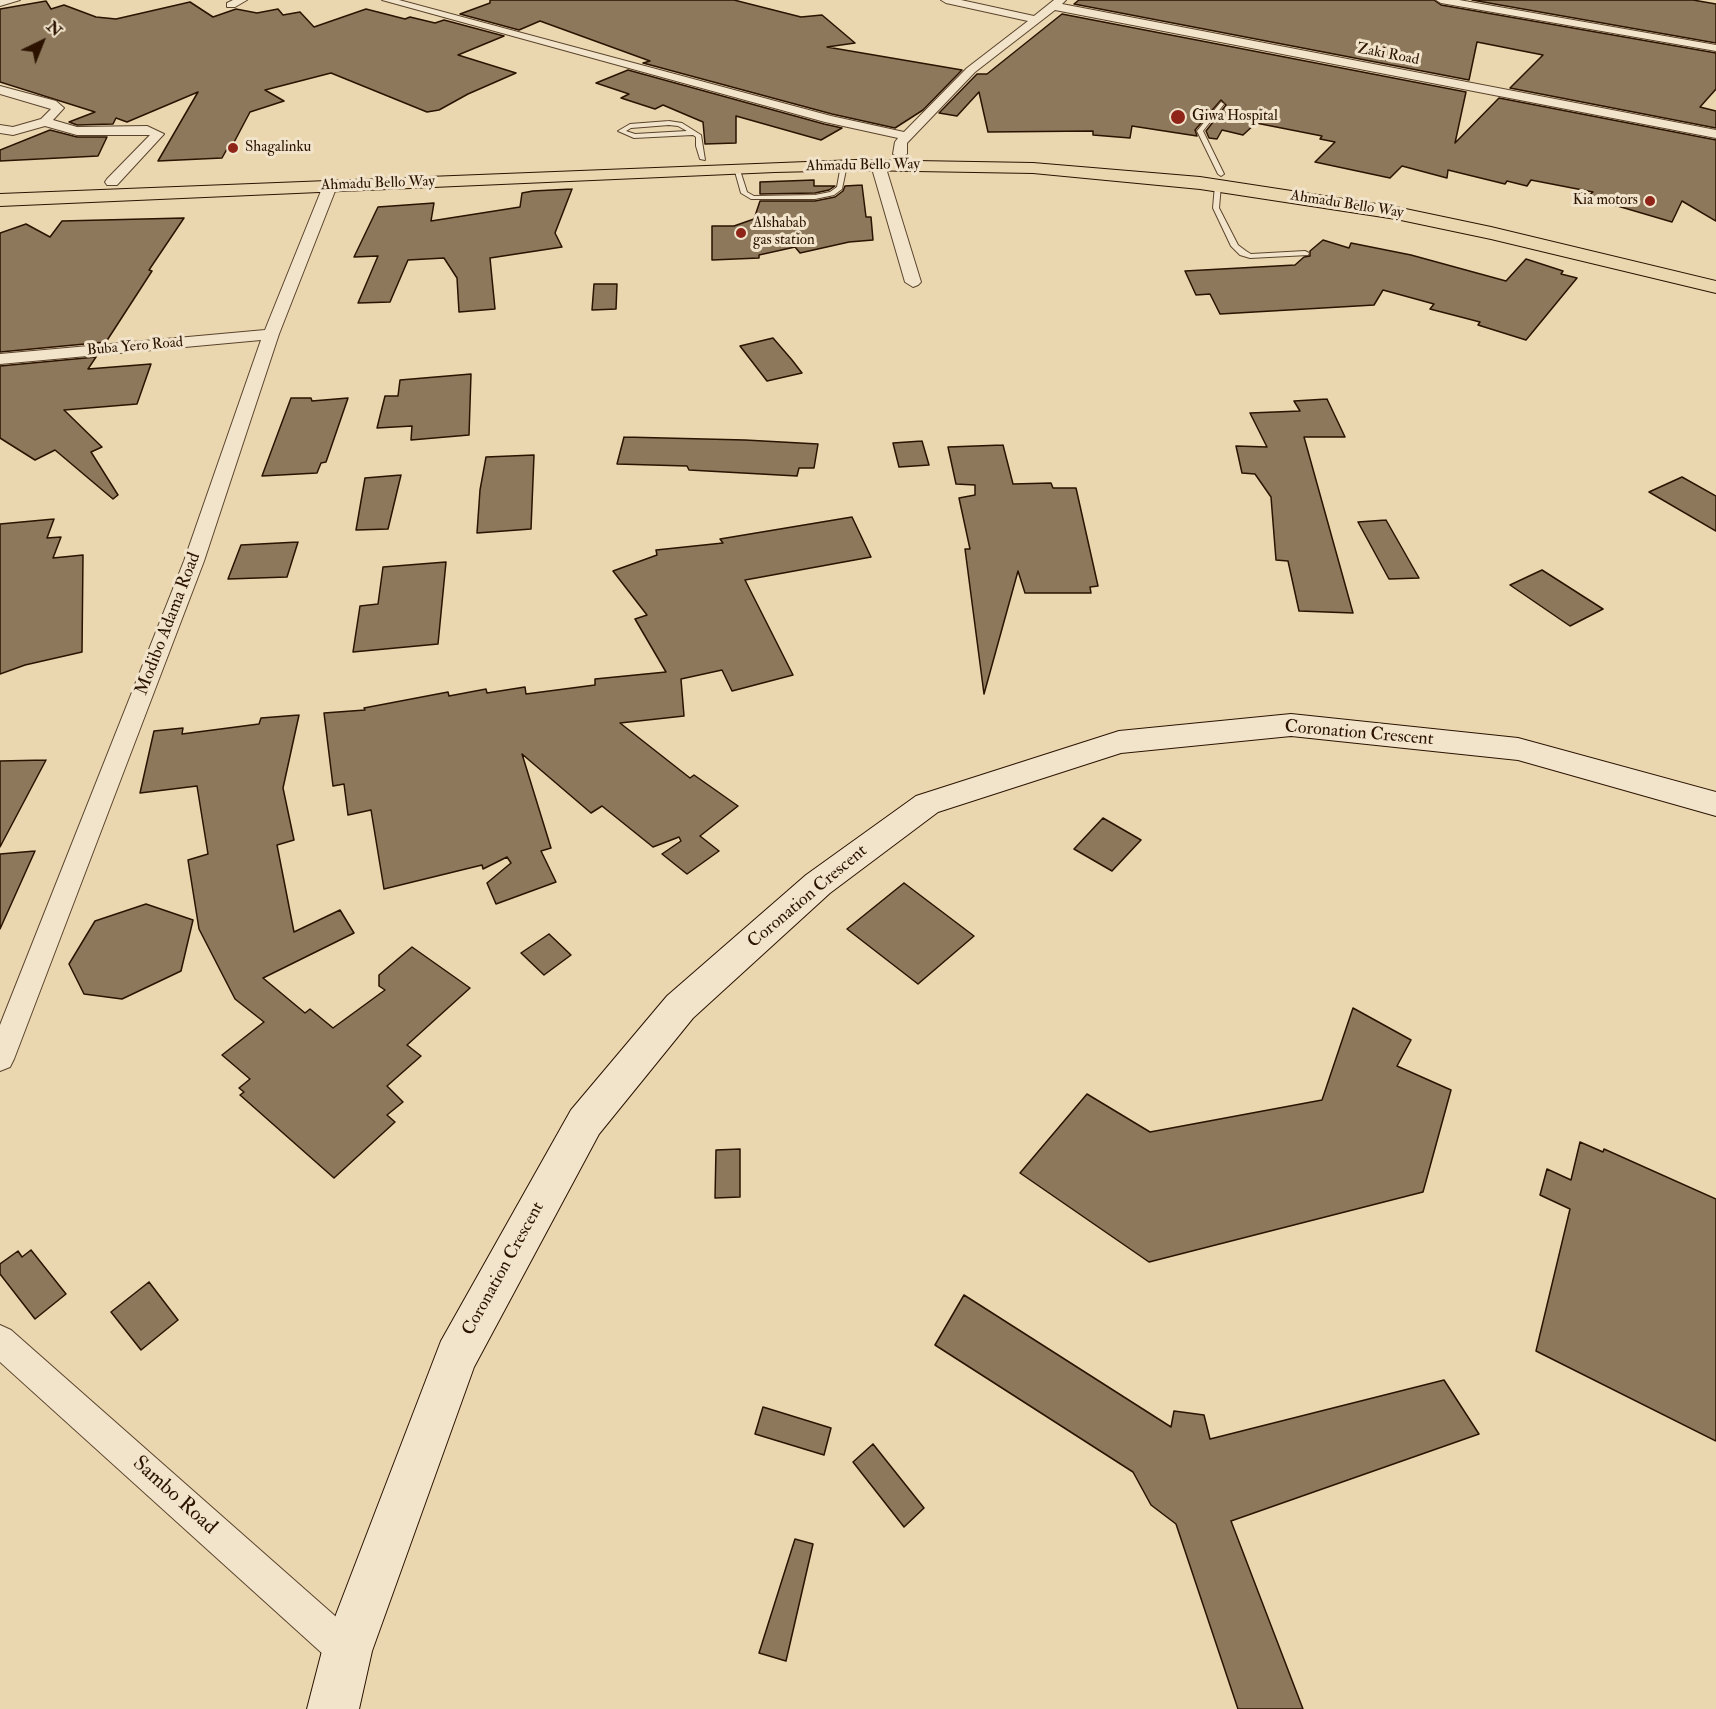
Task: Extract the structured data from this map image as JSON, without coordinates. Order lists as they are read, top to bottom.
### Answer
{
  "streets": {
    "main road": ["Ahmadu Bello Way", "Coronation Crescent"],
    "street": [
      "Zaki Road",
      "Buba Yero Road",
      "Modibo Adama Road",
      "Sambo Road"
    ]
  },
  "crossings": [
    ["Ahmadu Bello Way", "Modibo Adama Road"],
    ["Buba Yero Road", "Modibo Adama Road"],
    ["Coronation Crescent", "Sambo Road"]
  ],
  "places": [
    "Giwa Hospital",
    "Shagalinku",
    "Kia motors",
    "Alshabab gas station"
  ],
  "north": "top right"
}
